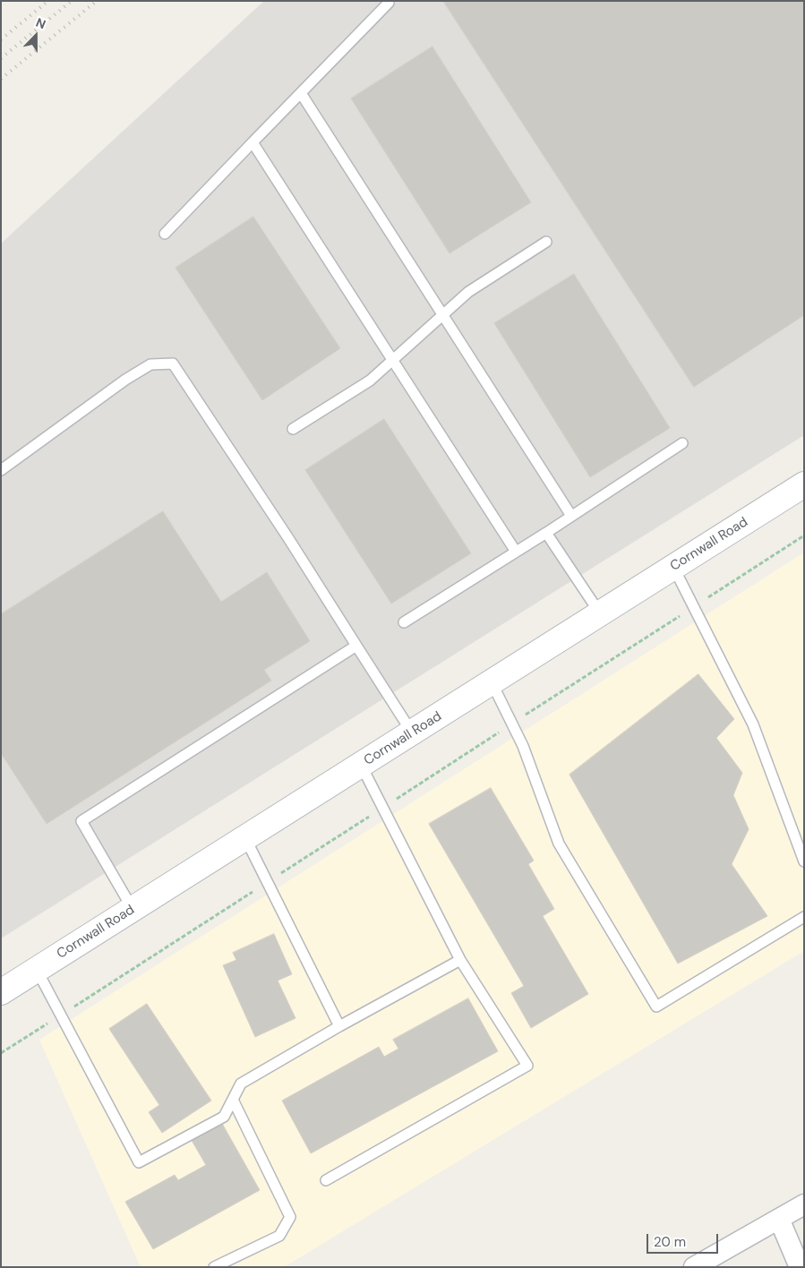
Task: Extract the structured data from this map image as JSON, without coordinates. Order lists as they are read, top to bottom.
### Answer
{
  "streets": {
    "main road": ["Cornwall Road"]
  },
  "scale_bar": "20 m",
  "north": "top"
}
